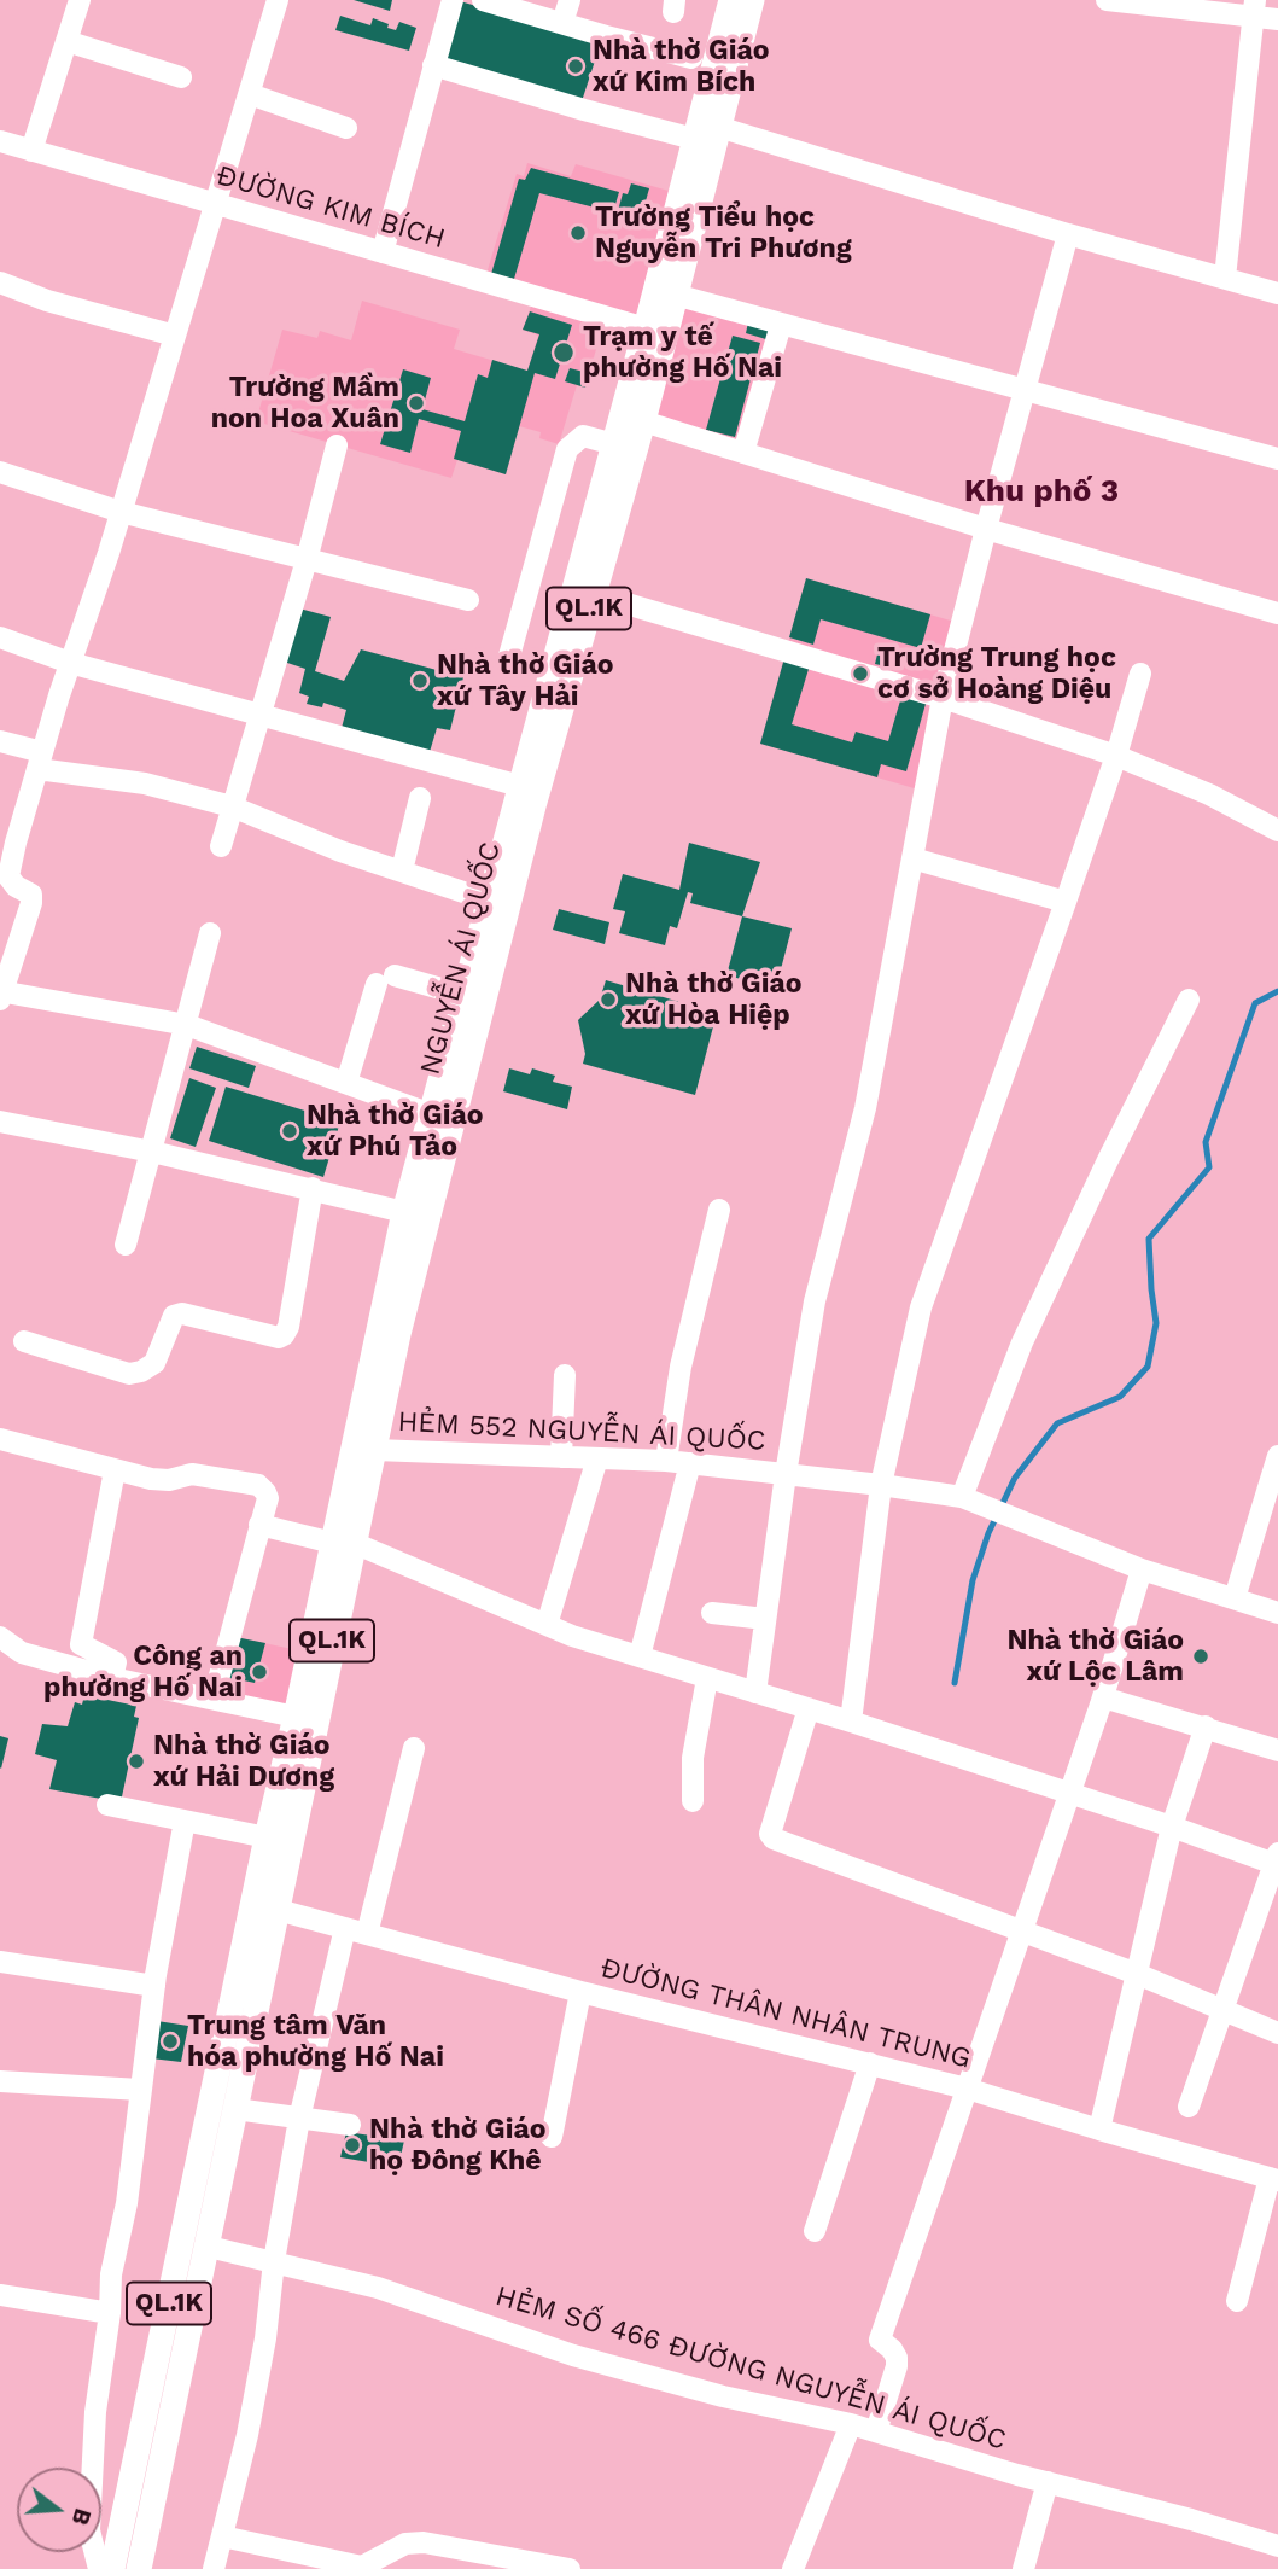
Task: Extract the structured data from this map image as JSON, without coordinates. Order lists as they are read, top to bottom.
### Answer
{
  "streets": {
    "main road": ["QL.1K", "NGUYỄN ÁI QUỐC"],
    "street": [
      "ĐƯỜNG KIM BÍCH",
      "HẺM 552 NGUYỄN ÁI QUỐC",
      "ĐƯỜNG THÂN NHÂN TRUNG",
      "HẺM SỐ 466 ĐƯỜNG NGUYỄN ÁI QUỐC"
    ]
  },
  "crossings": [
    ["ĐƯỜNG KIM BÍCH", "NGUYỄN ÁI QUỐC"],
    ["QL.1K", "NGUYỄN ÁI QUỐC"],
    ["QL.1K", "HẺM SỐ 466 ĐƯỜNG NGUYỄN ÁI QUỐC"],
    ["NGUYỄN ÁI QUỐC", "HẺM 552 NGUYỄN ÁI QUỐC"],
    ["NGUYỄN ÁI QUỐC", "ĐƯỜNG THÂN NHÂN TRUNG"]
  ],
  "districts": ["Khu phố 3"],
  "places": [
    "Nhà thờ Giáo xứ Kim Bích",
    "Trường Tiểu học Nguyễn Tri Phương",
    "Trạm y tế phường Hố Nai",
    "Trường Mầm non Hoa Xuân",
    "Trường Trung học cơ sở Hoàng Diệu",
    "Nhà thờ Giáo xứ Tây Hải",
    "Nhà thờ Giáo xứ Hòa Hiệp",
    "Nhà thờ Giáo xứ Phú Tảo",
    "Nhà thờ Giáo xứ Lộc Lâm",
    "Công an phường Hố Nai",
    "Nhà thờ Giáo xứ Hải Dương",
    "Trung tâm Văn hóa phường Hố Nai",
    "Nhà thờ Giáo họ Đông Khê"
  ],
  "north": "right"
}
